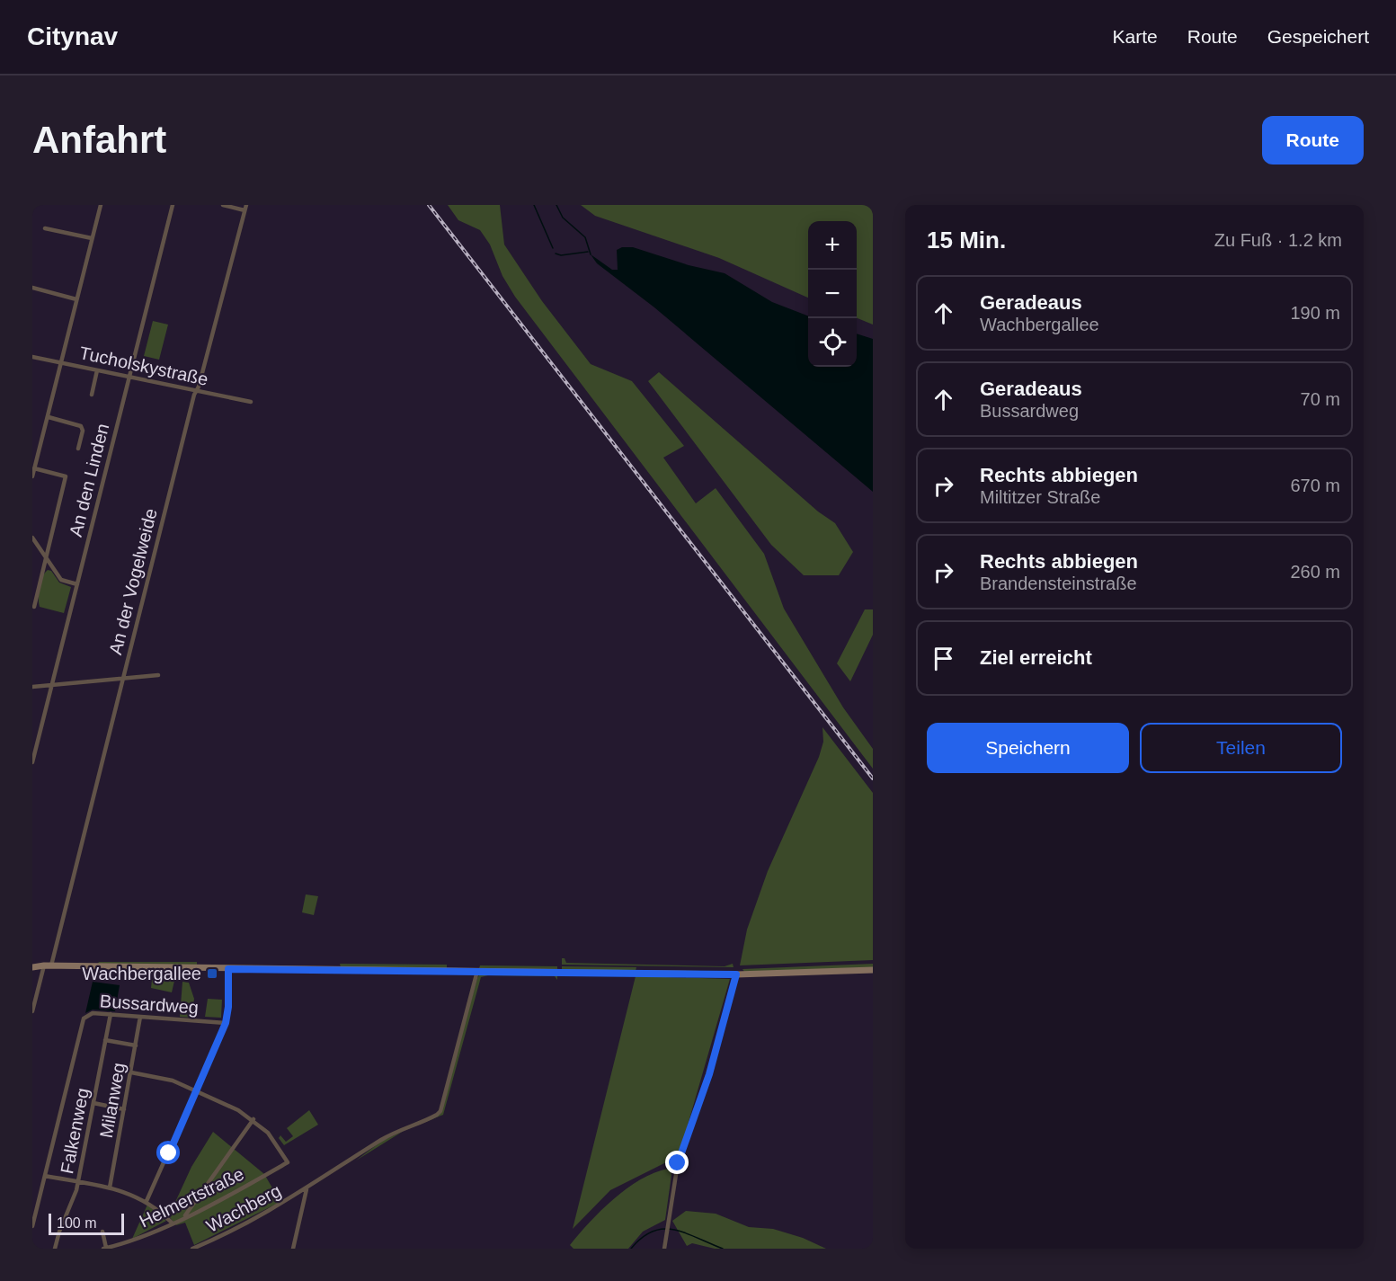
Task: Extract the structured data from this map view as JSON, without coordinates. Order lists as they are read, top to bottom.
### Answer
{
  "streets": {
    "street": [
      "Tucholskystraße",
      "An den Linden",
      "An der Vogelweide",
      "Bussardweg",
      "Milanweg",
      "Falkenweg",
      "Helmertstraße",
      "Wachberg"
    ]
  },
  "crossings": [
    ["Tucholskystraße", "An den Linden"],
    ["Tucholskystraße", "An der Vogelweide"],
    ["Bussardweg", "Milanweg"],
    ["Bussardweg", "Falkenweg"]
  ],
  "places": {
    "transit": ["Wachbergallee"]
  },
  "scale_bar": "100 m",
  "page": {
    "header": "Citynav",
    "nav": ["Karte", "Route", "Gespeichert"],
    "buttons": [
      "Route",
      ["Speichern", "Teilen"]
    ],
    "title": "Anfahrt",
    "heading": ["15 Min.", "Zu Fuß · 1.2 km"],
    "map_buttons": ["+", "−"],
    "list": [
      ["Geradeaus", "Wachbergallee", "190 m"],
      ["Geradeaus", "Bussardweg", "70 m"],
      ["Rechts abbiegen", "Miltitzer Straße", "670 m"],
      ["Rechts abbiegen", "Brandensteinstraße", "260 m"],
      "Ziel erreicht"
    ],
    "scale": "100 m"
  }
}
